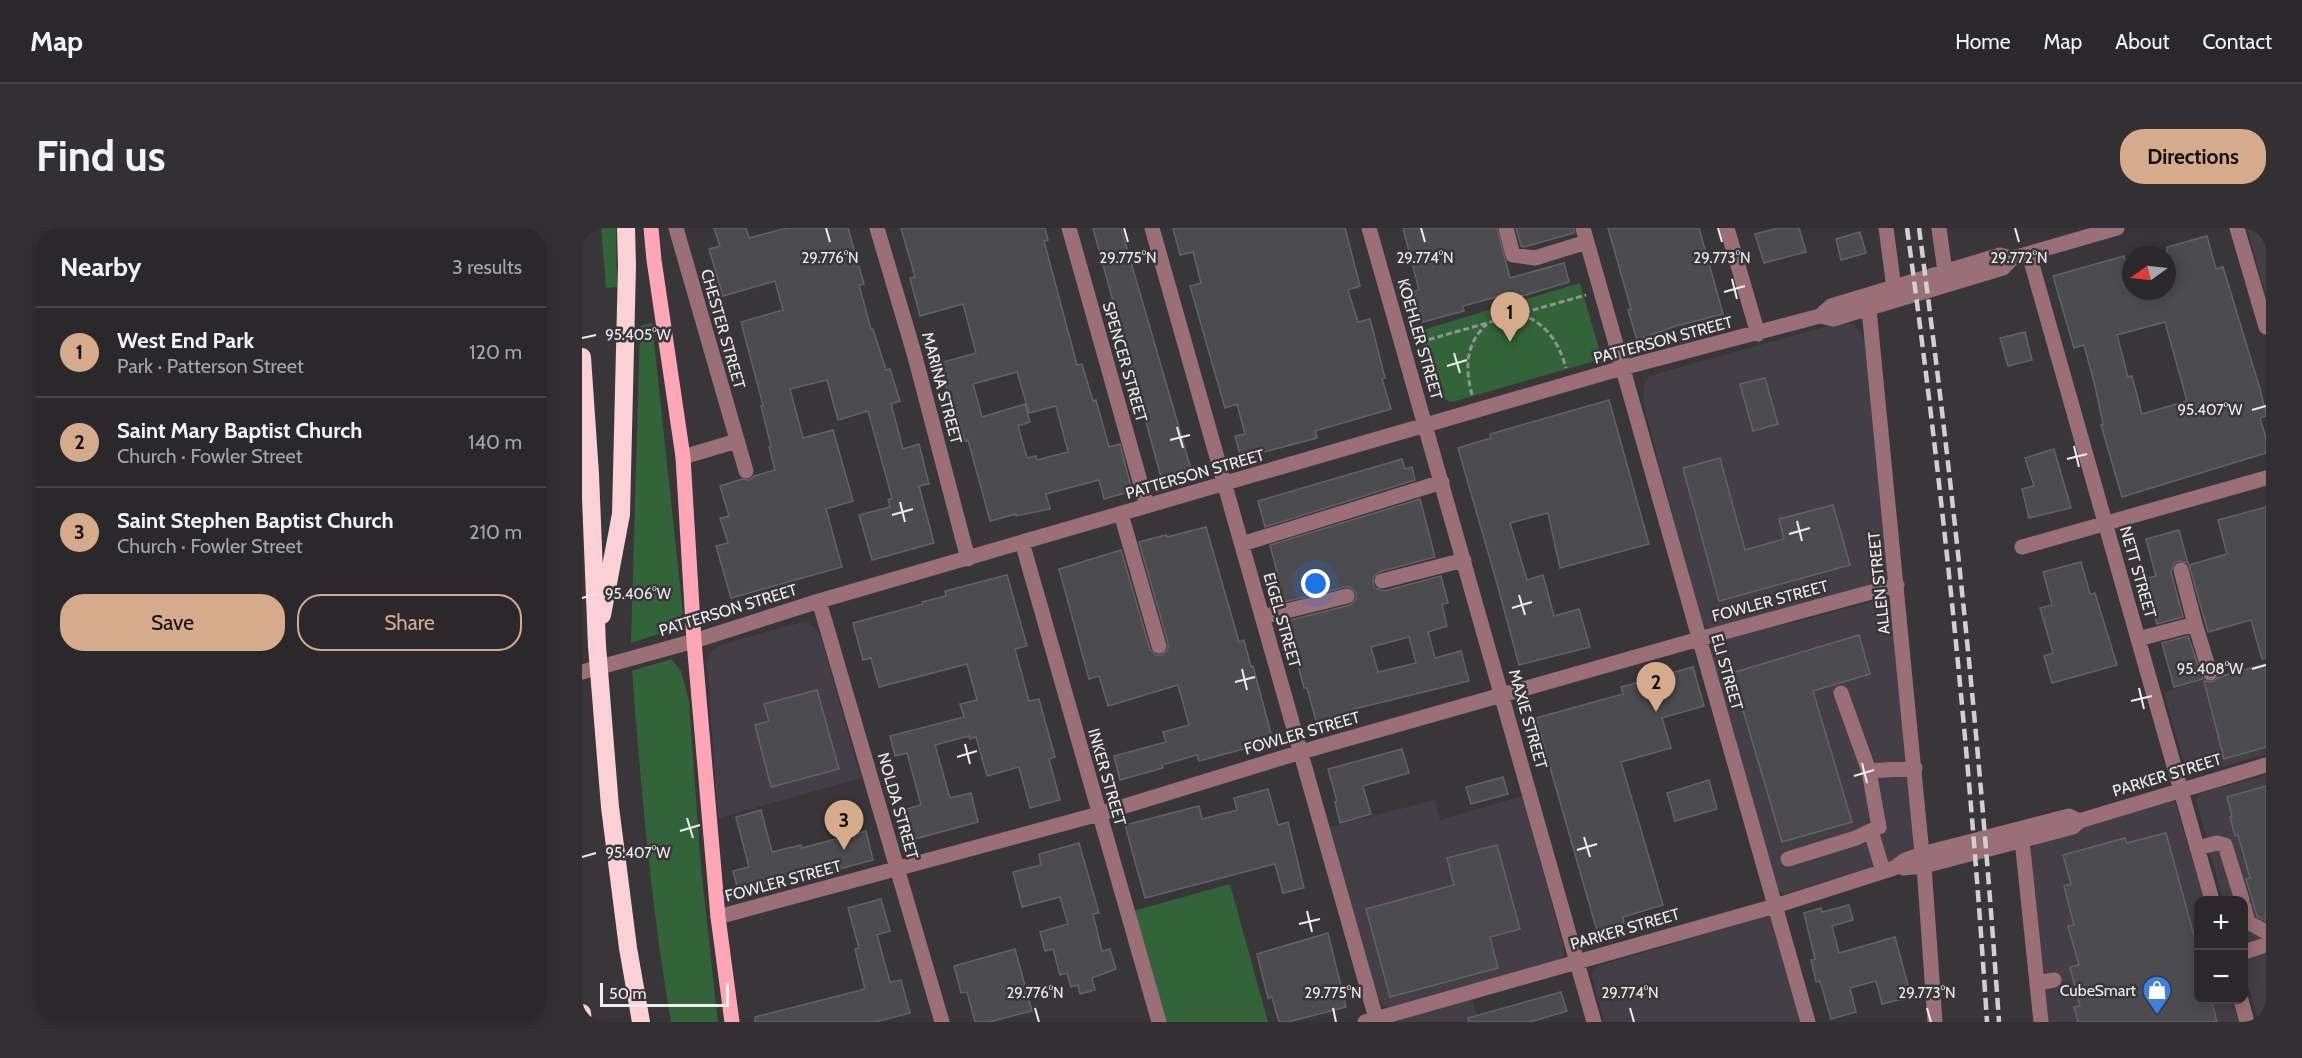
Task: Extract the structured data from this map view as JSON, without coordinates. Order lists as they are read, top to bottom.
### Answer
{
  "streets": {
    "street": [
      "CHESTER STREET",
      "KOEHLER STREET",
      "PATTERSON STREET",
      "SPENCER STREET",
      "MARINA STREET",
      "NETT STREET",
      "ALLEN STREET",
      "FOWLER STREET",
      "EIGEL STREET",
      "ELI STREET",
      "MAXIE STREET",
      "PARKER STREET",
      "INKER STREET",
      "NOLDA STREET"
    ]
  },
  "crossings": [
    ["KOEHLER STREET", "PATTERSON STREET"],
    ["KOEHLER STREET", "MAXIE STREET"],
    ["PATTERSON STREET", "SPENCER STREET"],
    ["PATTERSON STREET", "MARINA STREET"],
    ["PATTERSON STREET", "NETT STREET"],
    ["PATTERSON STREET", "ALLEN STREET"],
    ["PATTERSON STREET", "EIGEL STREET"],
    ["PATTERSON STREET", "ELI STREET"],
    ["PATTERSON STREET", "MAXIE STREET"],
    ["PATTERSON STREET", "INKER STREET"],
    ["PATTERSON STREET", "NOLDA STREET"],
    ["NETT STREET", "PARKER STREET"],
    ["ALLEN STREET", "FOWLER STREET"],
    ["ALLEN STREET", "PARKER STREET"],
    ["FOWLER STREET", "EIGEL STREET"],
    ["FOWLER STREET", "ELI STREET"],
    ["FOWLER STREET", "MAXIE STREET"],
    ["FOWLER STREET", "INKER STREET"],
    ["FOWLER STREET", "NOLDA STREET"],
    ["EIGEL STREET", "PARKER STREET"],
    ["ELI STREET", "PARKER STREET"],
    ["MAXIE STREET", "PARKER STREET"]
  ],
  "places": {
    "shop": ["CubeSmart"]
  },
  "scale_bar": "50 m",
  "north": "left",
  "page": {
    "header": "Map",
    "nav": [
      "Home",
      "Map",
      "About",
      "Contact"
    ],
    "buttons": [
      "Directions",
      ["Save", "Share"]
    ],
    "title": "Find us",
    "heading": ["Nearby", "3 results"],
    "pins": ["1", "2", "3"],
    "list": [
      {
        "mark": "1",
        "name": "West End Park",
        "note": "Park · Patterson Street",
        "value": "120 m"
      },
      {
        "mark": "2",
        "name": "Saint Mary Baptist Church",
        "note": "Church · Fowler Street",
        "value": "140 m"
      },
      {
        "mark": "3",
        "name": "Saint Stephen Baptist Church",
        "note": "Church · Fowler Street",
        "value": "210 m"
      }
    ],
    "map_buttons": ["+", "−"],
    "scale": "50 m"
  },
  "coordinates": [
    "29.776°N",
    "29.775°N",
    "29.774°N",
    "29.773°N",
    "29.772°N",
    "95.405°W",
    "95.407°W",
    "95.406°W",
    "95.408°W"
  ]
}
